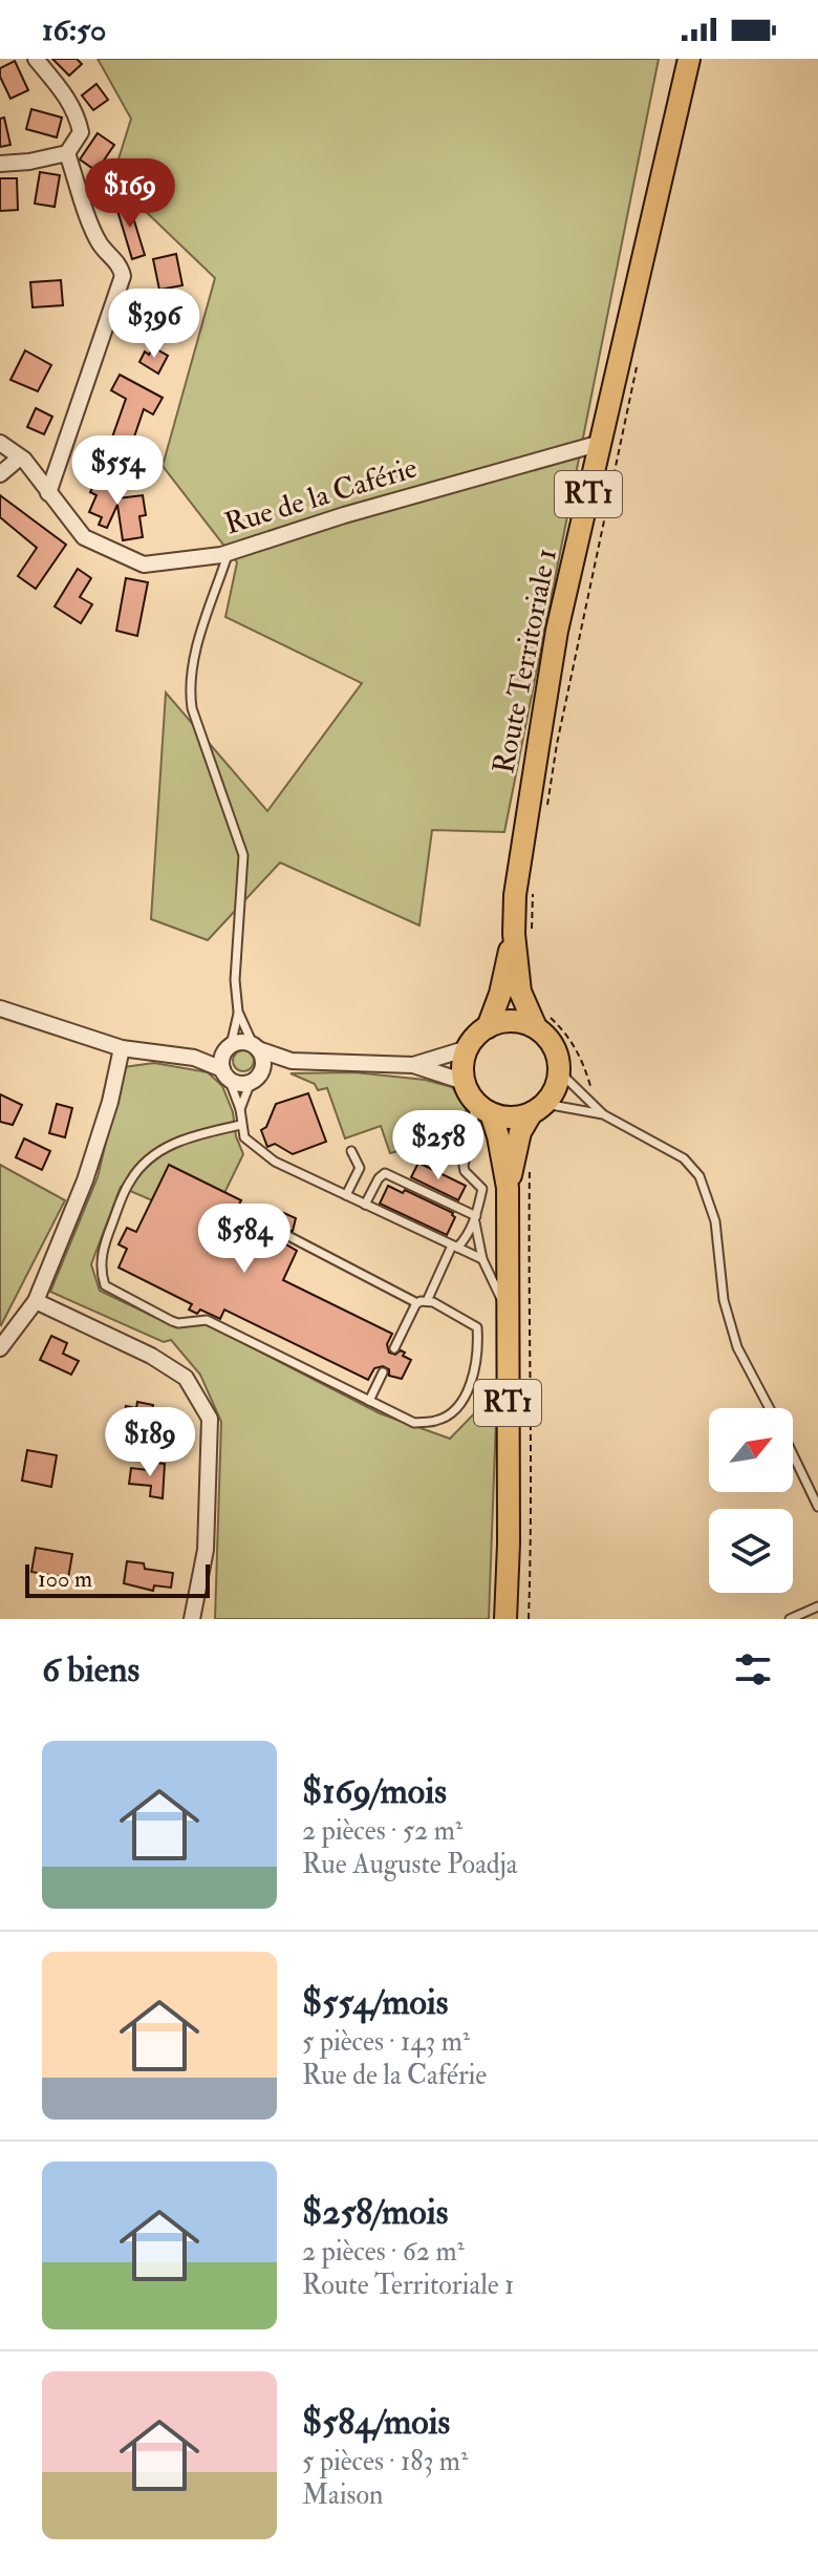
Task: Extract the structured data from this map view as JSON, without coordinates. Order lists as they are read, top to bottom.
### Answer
{
  "streets": {
    "main road": ["RT1", "Route Territoriale 1"],
    "street": ["Rue de la Caférie"]
  },
  "crossings": [
    ["RT1", "Route Territoriale 1"],
    ["Rue de la Caférie", "Route Territoriale 1"]
  ],
  "scale_bar": "100 m",
  "north": "top right",
  "page": {
    "status": "16:50",
    "price": [
      "$169",
      "$396",
      "$554",
      "$258",
      "$584",
      "$189"
    ],
    "scale": "100 m",
    "heading": "6 biens",
    "list": [
      {
        "name": "$169/mois",
        "note": "2 pièces · 52 m² · Rue Auguste Poadja"
      },
      {
        "name": "$554/mois",
        "note": "5 pièces · 143 m² · Rue de la Caférie"
      },
      {
        "name": "$258/mois",
        "note": "2 pièces · 62 m² · Route Territoriale 1"
      },
      {
        "name": "$584/mois",
        "note": "5 pièces · 183 m² · Maison"
      }
    ]
  }
}
